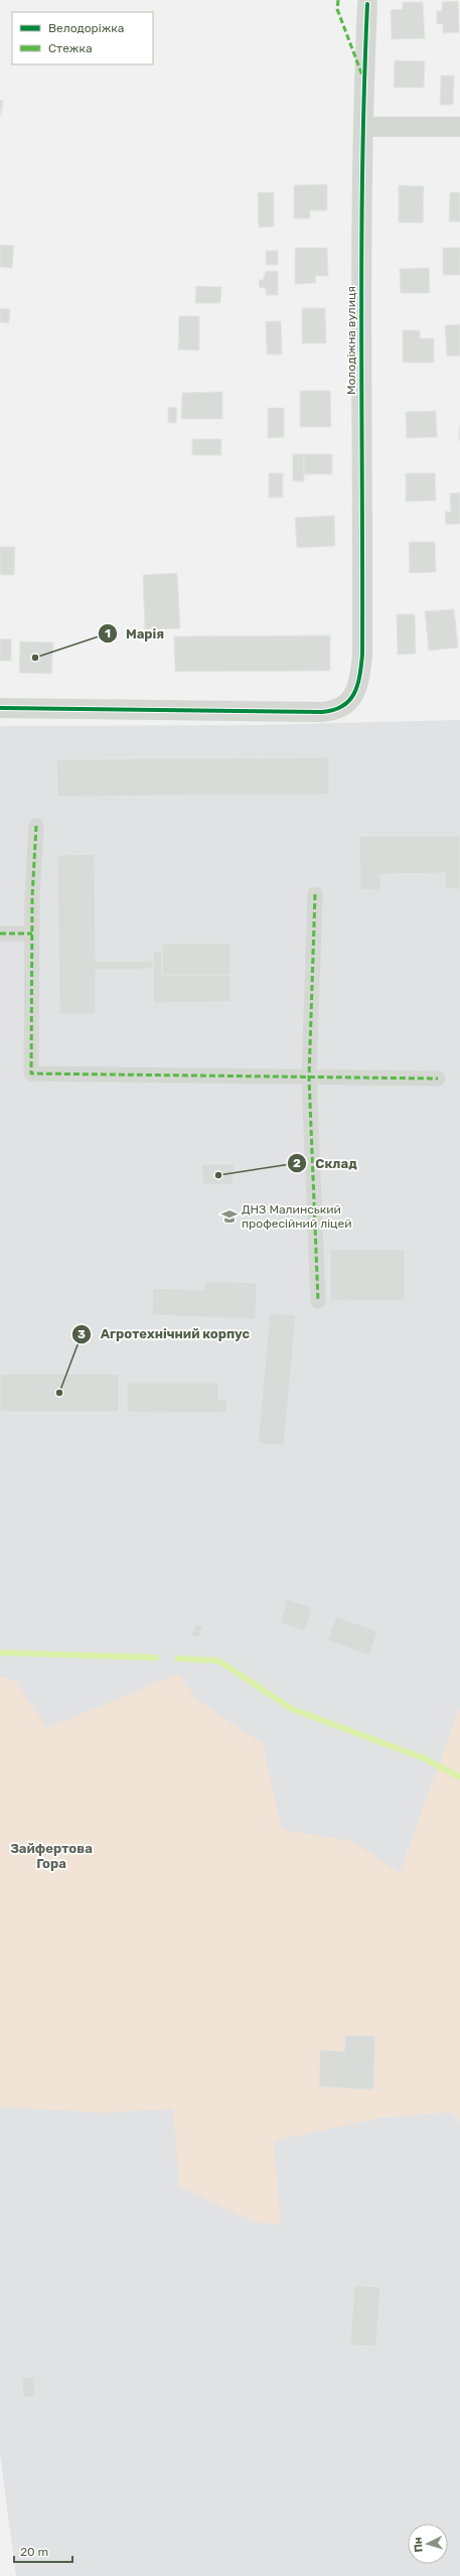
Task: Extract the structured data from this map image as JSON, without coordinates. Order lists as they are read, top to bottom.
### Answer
{
  "streets": {
    "street": ["Молодіжна вулиця"]
  },
  "districts": ["Зайфертова Гора"],
  "places": {
    "other": ["Марія", "Склад", "Агротехнічний корпус"],
    "school or university": ["ДНЗ Малинський професійний ліцей"]
  },
  "legend": ["Велодоріжка", "Стежка"],
  "scale_bar": "20 m",
  "north": "left"
}
